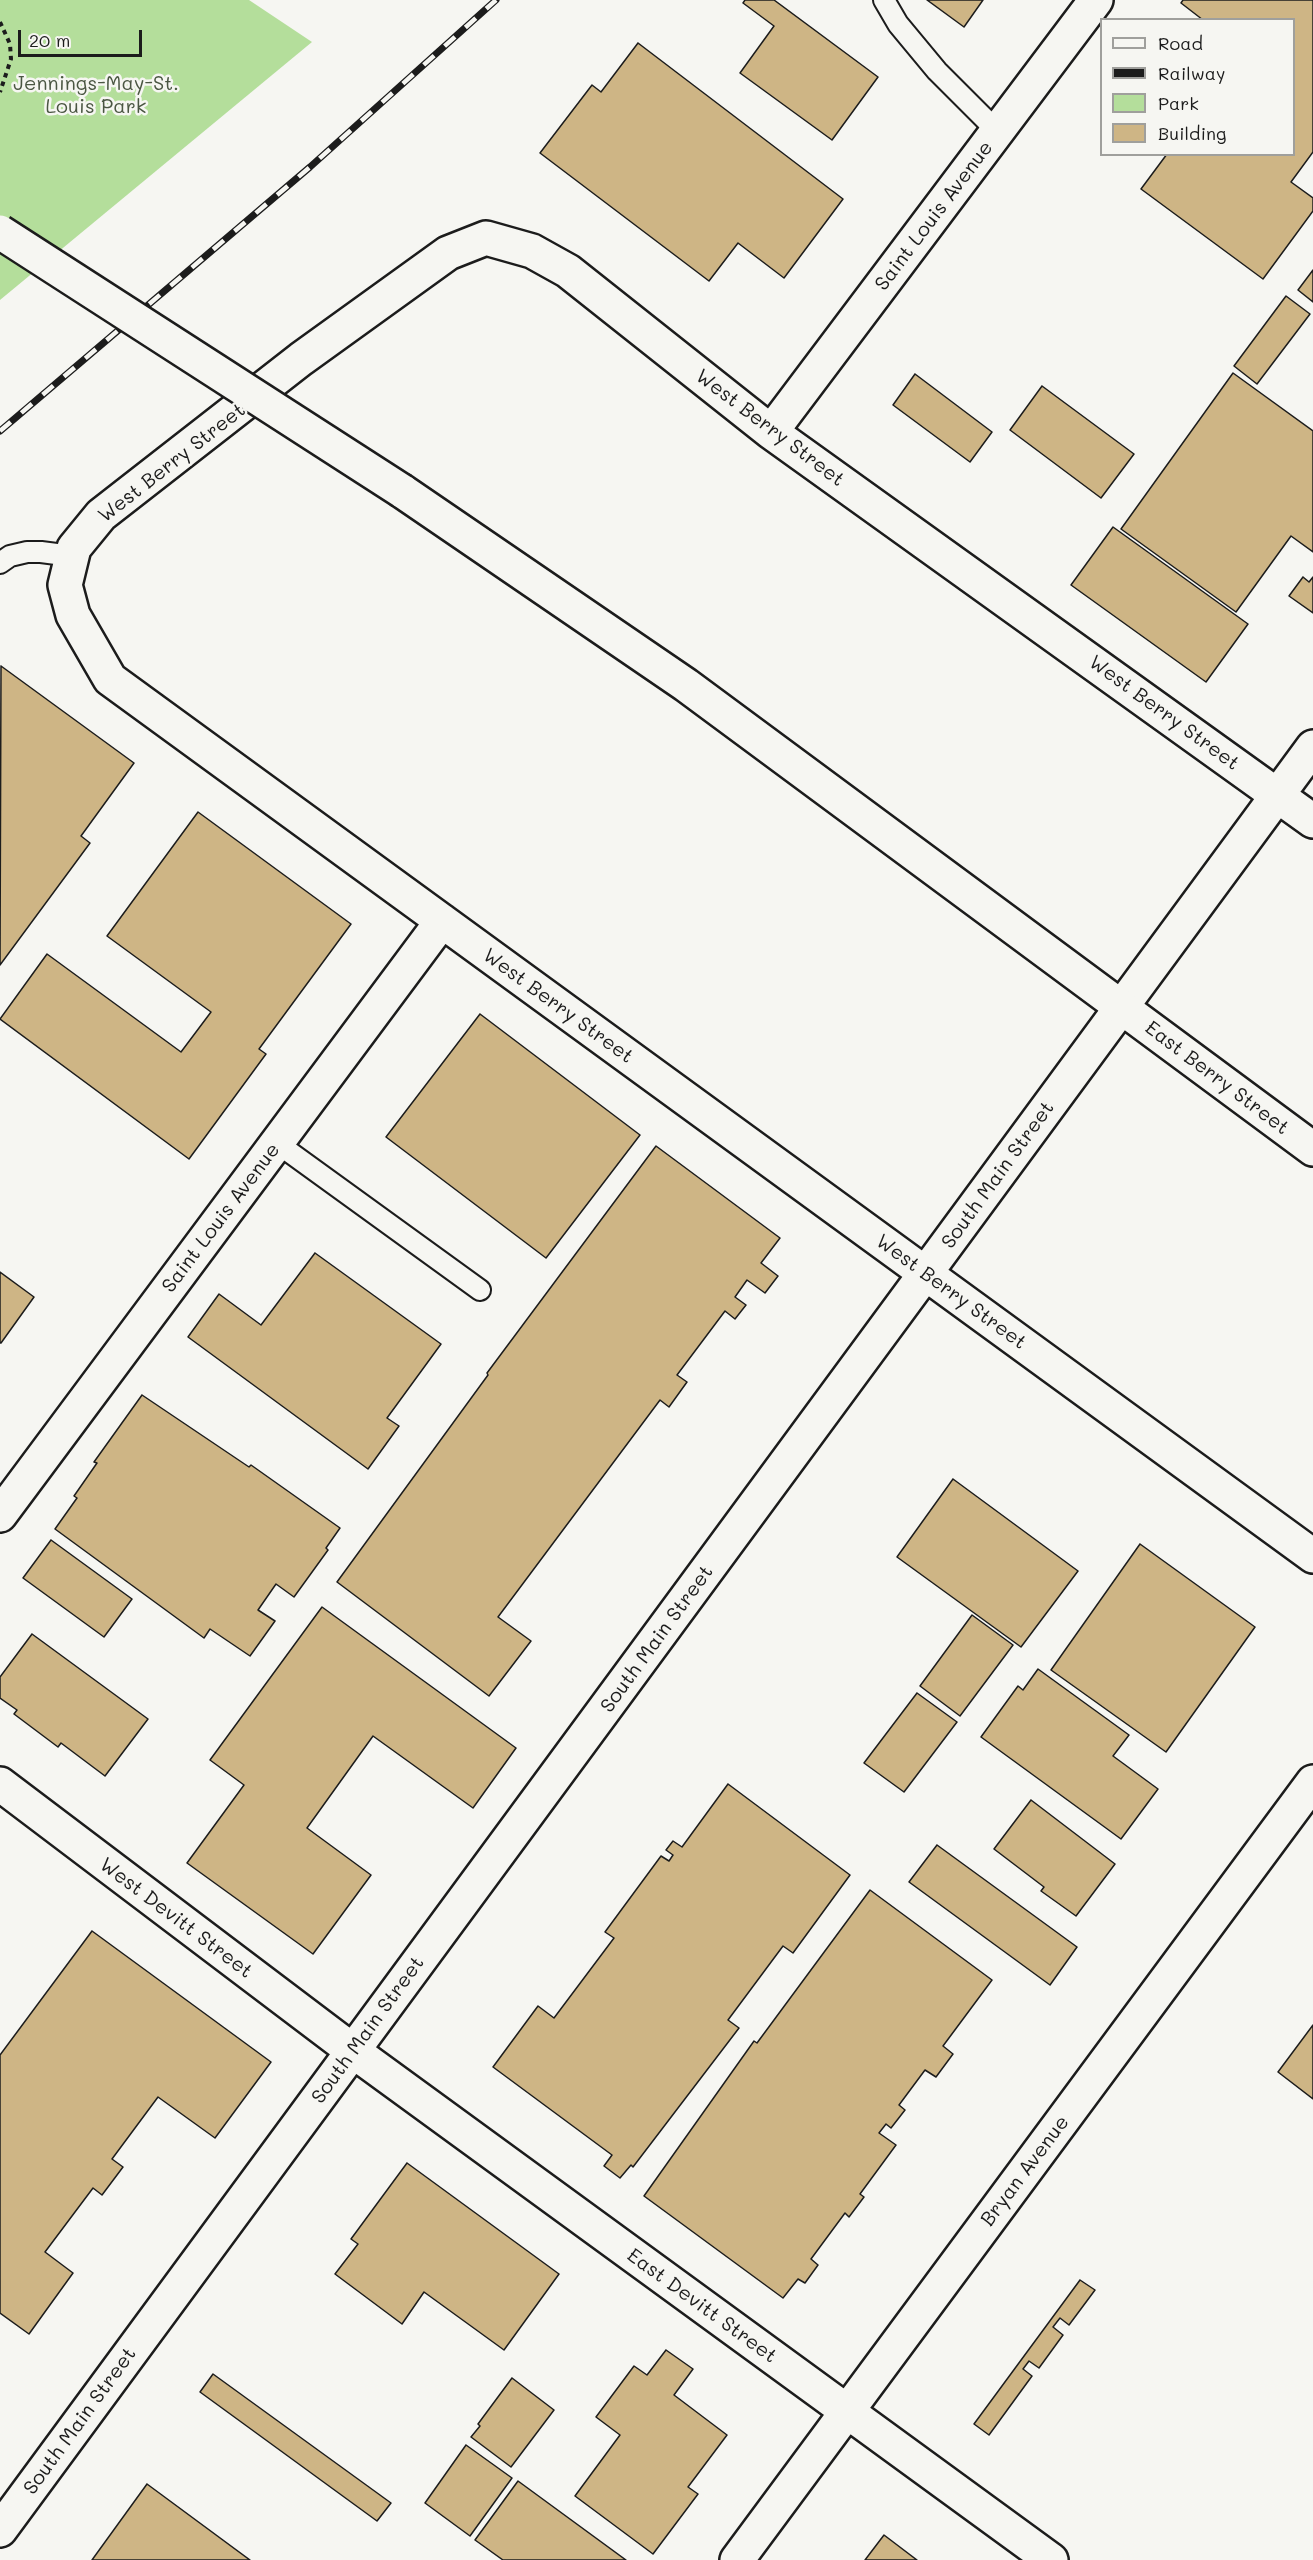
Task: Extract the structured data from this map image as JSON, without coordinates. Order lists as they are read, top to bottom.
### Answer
{
  "streets": {
    "street": [
      "Saint Louis Avenue",
      "West Berry Street",
      "East Berry Street",
      "South Main Street",
      "West Devitt Street",
      "Bryan Avenue",
      "East Devitt Street"
    ]
  },
  "crossings": [
    ["Saint Louis Avenue", "West Berry Street"],
    ["West Berry Street", "East Berry Street"],
    ["West Berry Street", "South Main Street"],
    ["East Berry Street", "South Main Street"],
    ["South Main Street", "West Devitt Street"],
    ["South Main Street", "East Devitt Street"],
    ["West Devitt Street", "East Devitt Street"],
    ["Bryan Avenue", "East Devitt Street"]
  ],
  "parks": ["Jennings-May-St. Louis Park"],
  "legend": [
    "Road",
    "Railway",
    "Park",
    "Building"
  ],
  "scale_bar": "20 m"
}
